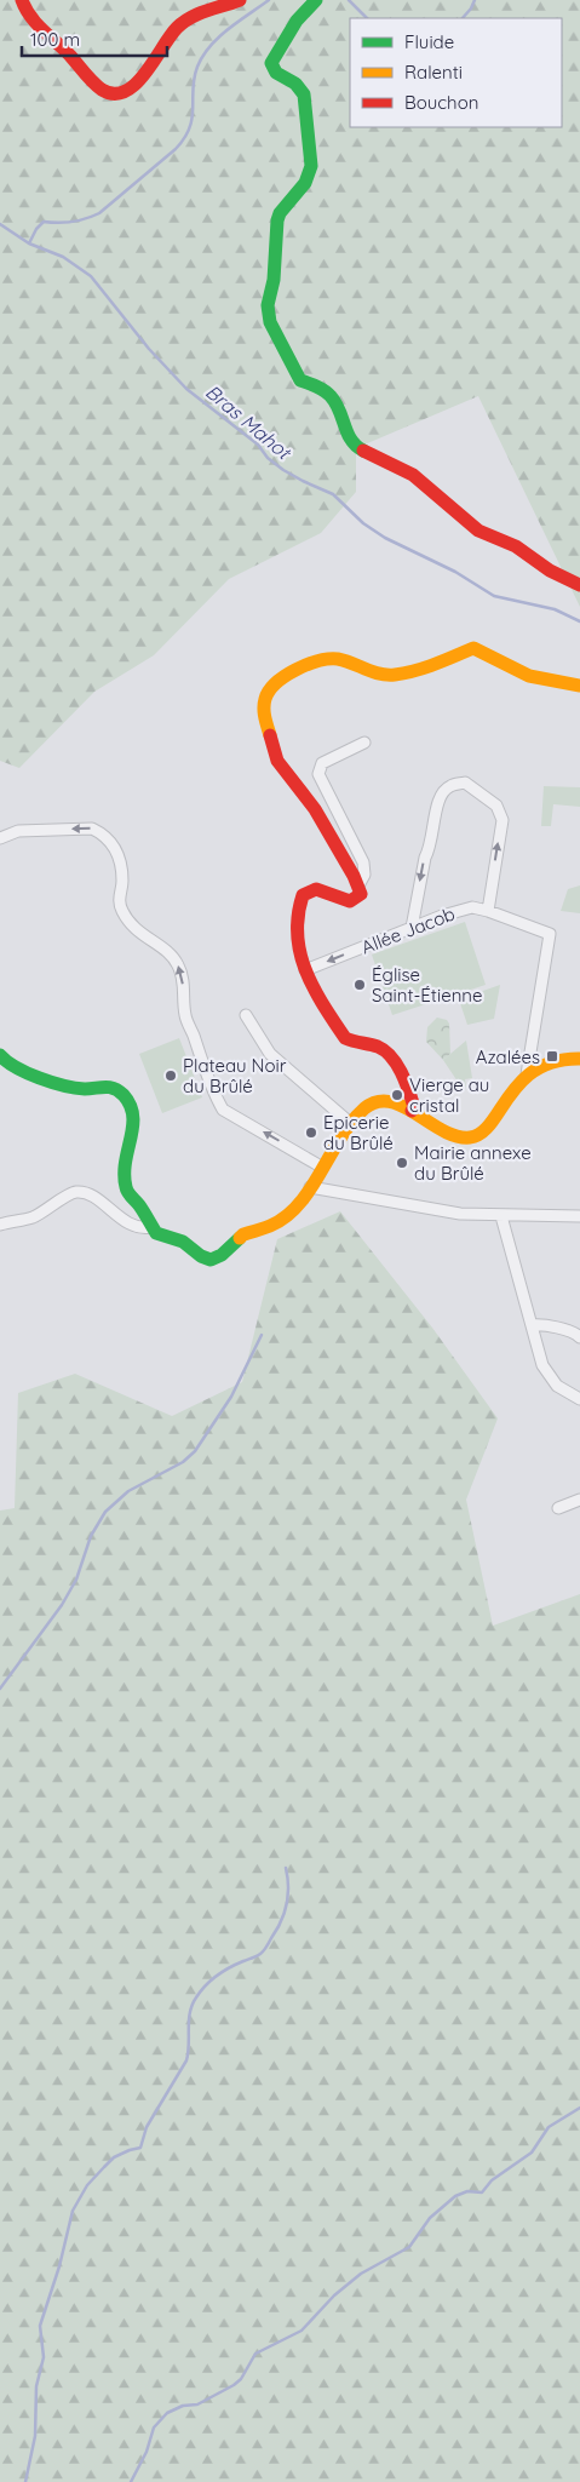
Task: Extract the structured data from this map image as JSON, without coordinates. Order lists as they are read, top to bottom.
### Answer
{
  "streets": {
    "street": ["Allée Jacob"]
  },
  "water": ["Bras Mahot"],
  "places": {
    "other": [
      "Église Saint-Étienne",
      "Plateau Noir du Brûlé",
      "Vierge au cristal",
      "Epicerie du Brûlé",
      "Mairie annexe du Brûlé"
    ],
    "transit": ["Azalées"]
  },
  "legend": ["Fluide", "Ralenti", "Bouchon"],
  "scale_bar": "100 m"
}
